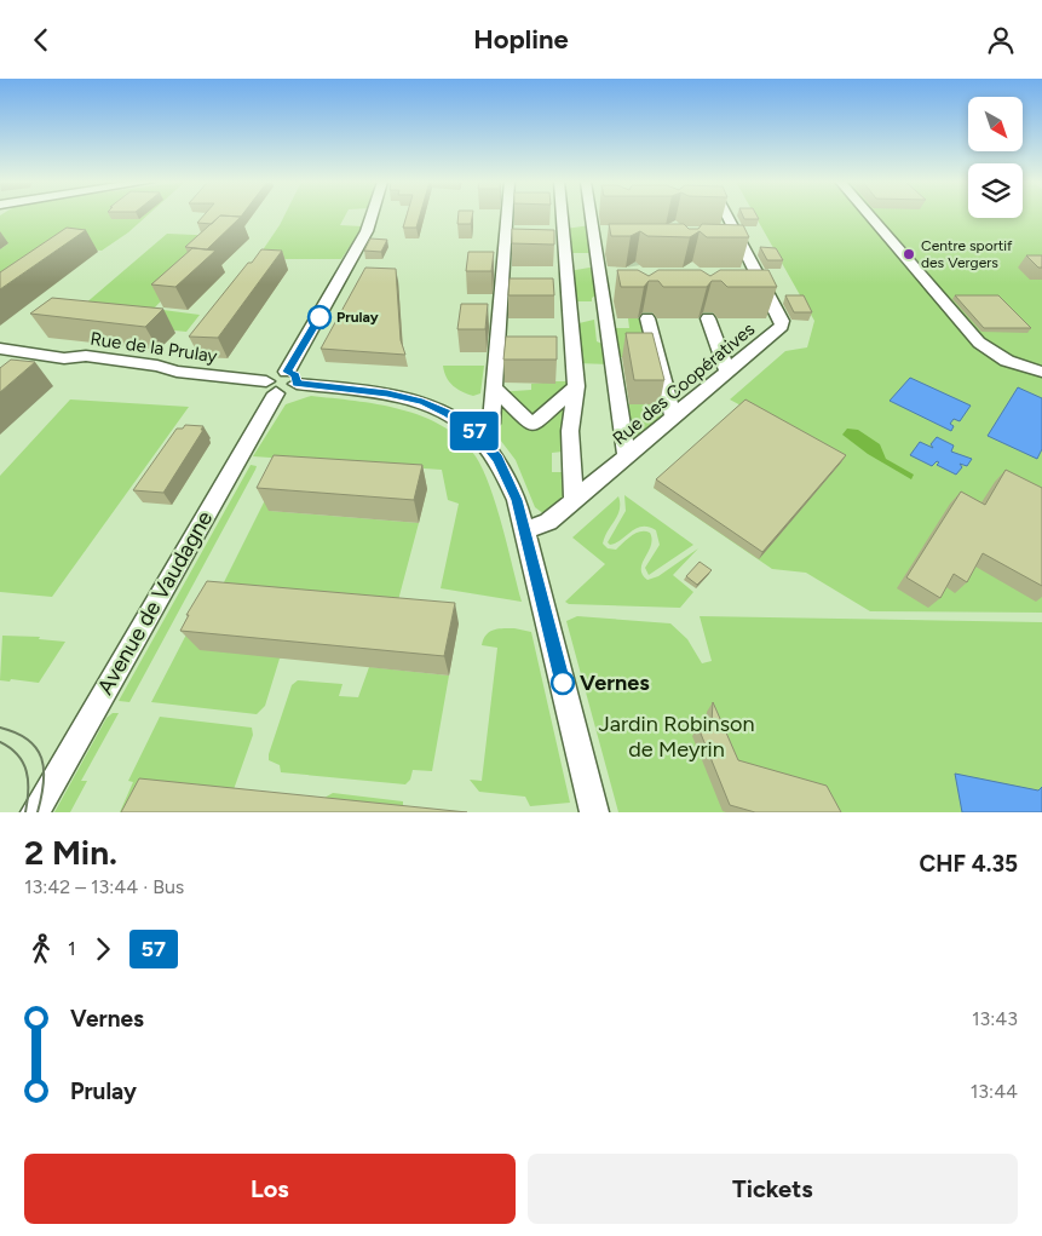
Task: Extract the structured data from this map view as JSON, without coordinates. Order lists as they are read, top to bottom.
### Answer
{
  "streets": {
    "street": ["Rue de la Prulay", "Rue des Coopératives", "Avenue de Vaudagne"]
  },
  "crossings": [
    ["Rue de la Prulay", "Avenue de Vaudagne"]
  ],
  "parks": ["Jardin Robinson de Meyrin"],
  "places": ["Centre sportif des Vergers", "Prulay", "Vernes"],
  "lines": ["bus line 57"],
  "north": "bottom right",
  "page": {
    "header": "Hopline",
    "on_map": "57",
    "heading": ["2 Min.", "13:42 – 13:44 · Bus", "CHF 4.35"],
    "legs": ["1", "57"],
    "list": [
      {
        "name": "Vernes",
        "value": "13:43"
      },
      {
        "name": "Prulay",
        "value": "13:44"
      }
    ],
    "buttons": ["Los", "Tickets"]
  }
}
